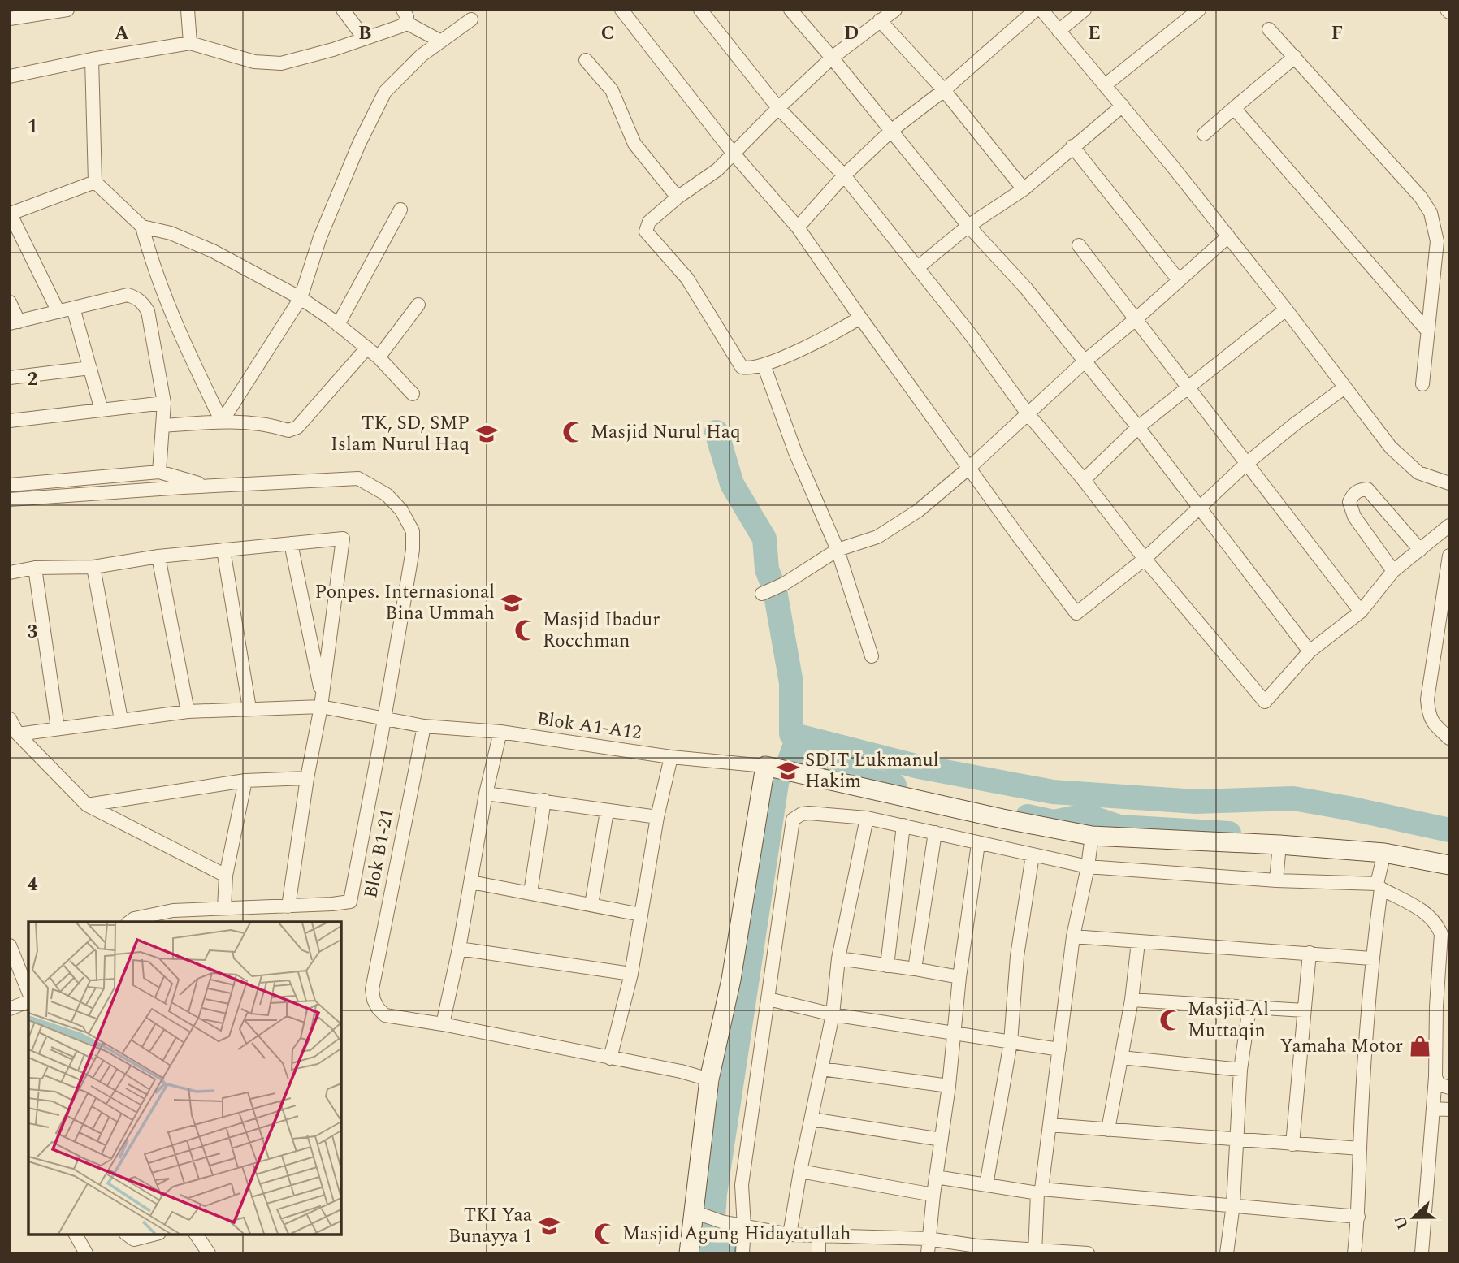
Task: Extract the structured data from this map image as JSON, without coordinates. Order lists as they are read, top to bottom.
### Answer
{
  "streets": {
    "street": ["Blok A1-A12", "Blok B1-21"]
  },
  "crossings": [
    ["Blok A1-A12", "Blok B1-21"]
  ],
  "places": {
    "mosque": [
      "Masjid Nurul Haq",
      "Masjid Ibadur Rocchman",
      "Masjid Al Muttaqin",
      "Masjid Agung Hidayatullah"
    ],
    "school or university": [
      "TK, SD, SMP Islam Nurul Haq",
      "Ponpes. Internasional Bina Ummah",
      "SDIT Lukmanul Hakim",
      "TKI Yaa Bunayya 1"
    ],
    "shop": ["Yamaha Motor"]
  },
  "north": "left",
  "grid": {
    "columns": [
      "A",
      "B",
      "C",
      "D",
      "E",
      "F"
    ],
    "rows": [
      "1",
      "2",
      "3",
      "4"
    ]
  }
}
